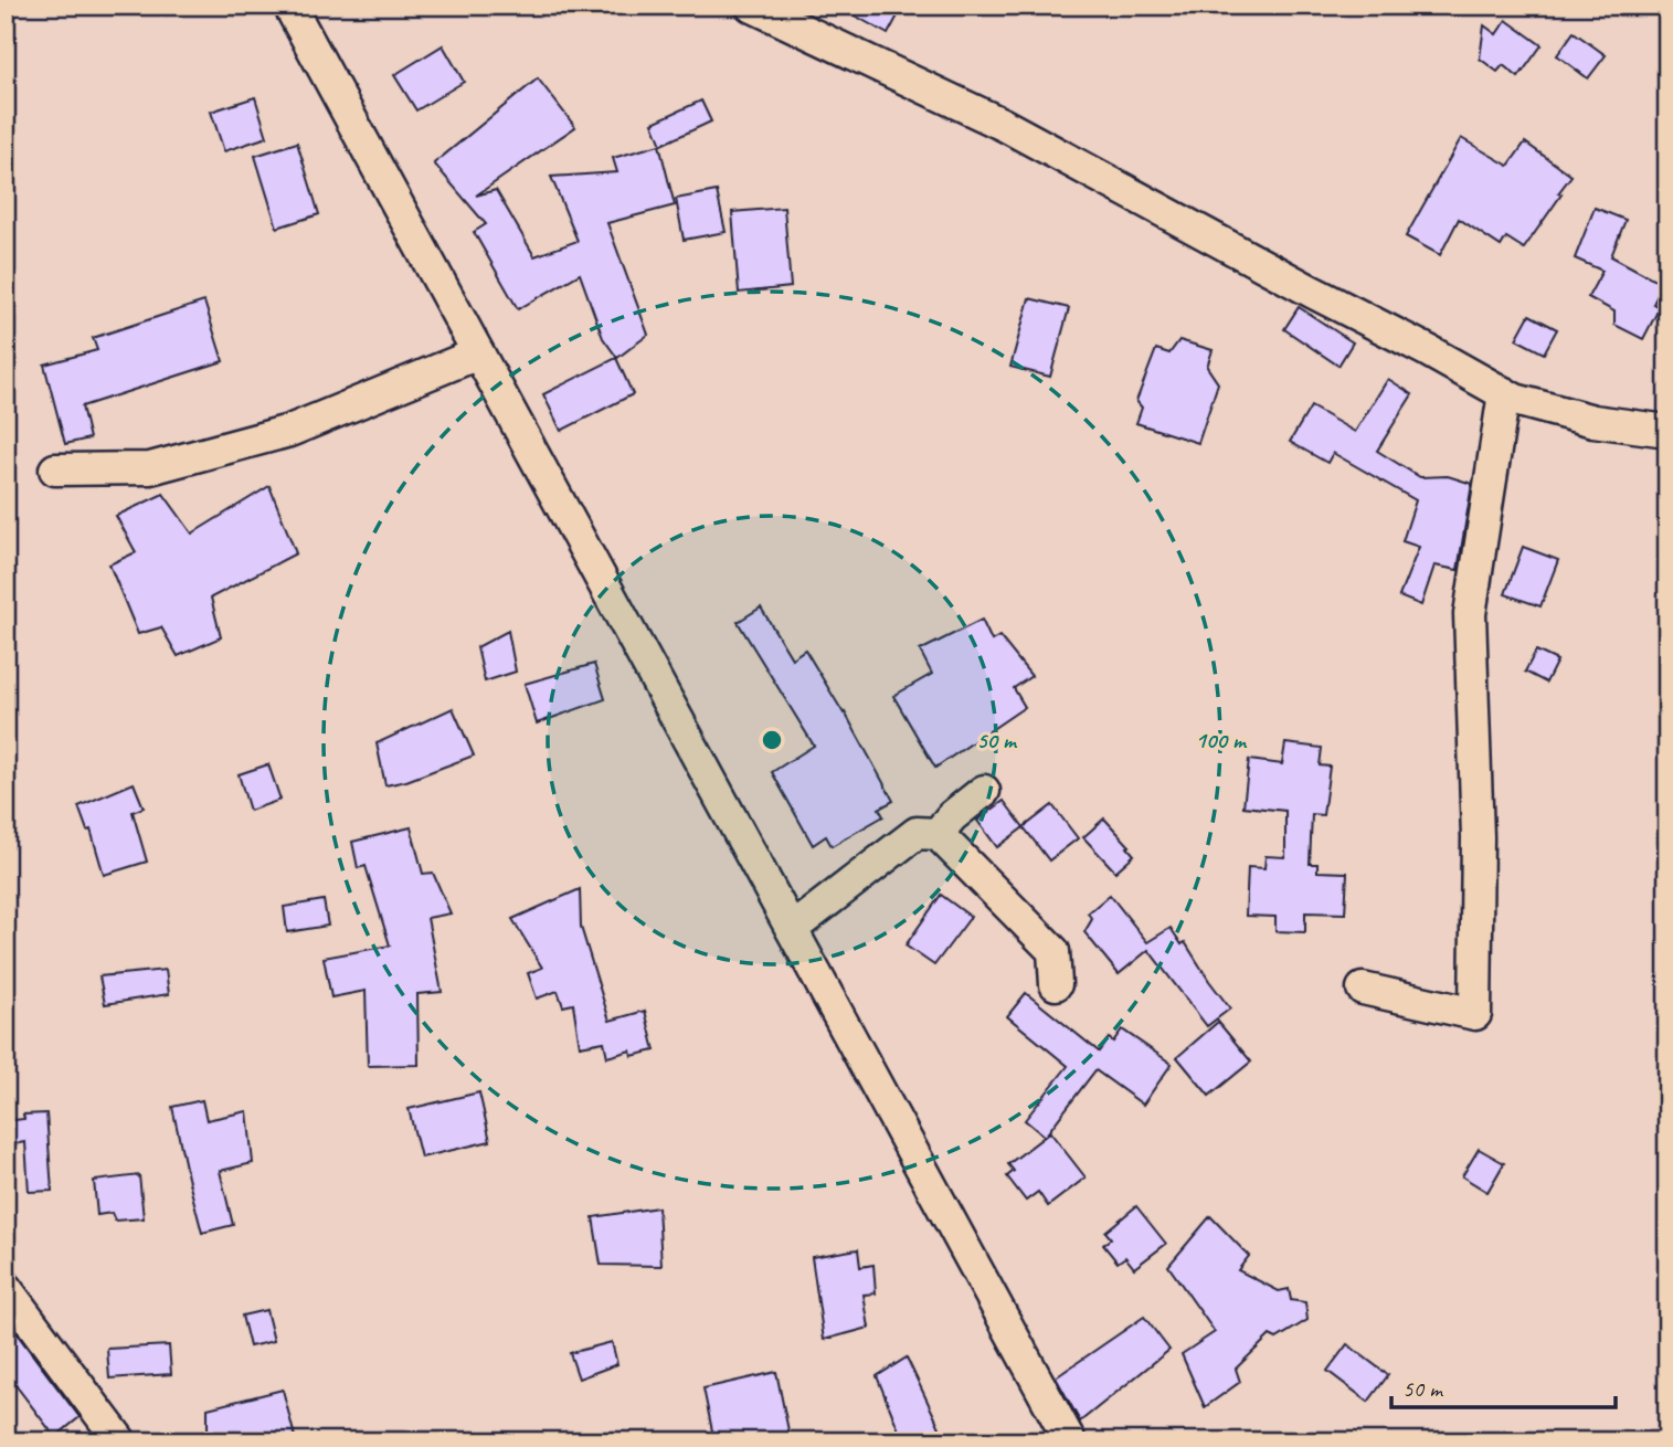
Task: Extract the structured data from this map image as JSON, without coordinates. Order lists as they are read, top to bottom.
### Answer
{
  "scale_bar": "50 m",
  "rings": ["50 m", "100 m"]
}
